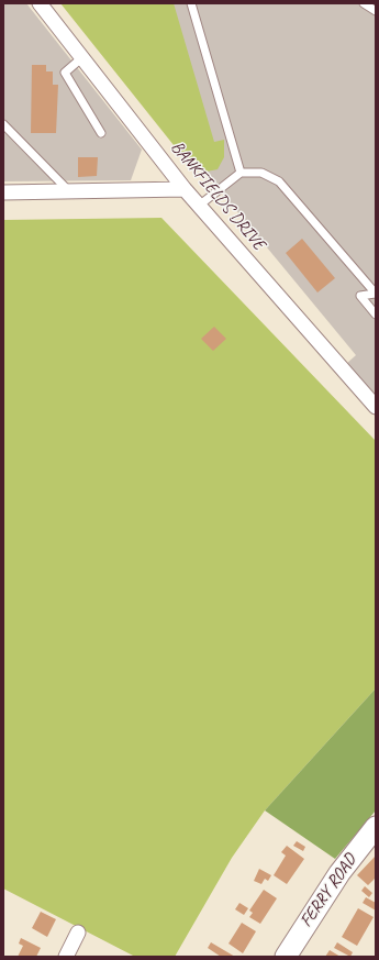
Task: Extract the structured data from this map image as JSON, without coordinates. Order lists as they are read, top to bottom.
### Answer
{
  "streets": {
    "street": ["BANKFIELDS DRIVE", "FERRY ROAD"]
  }
}
